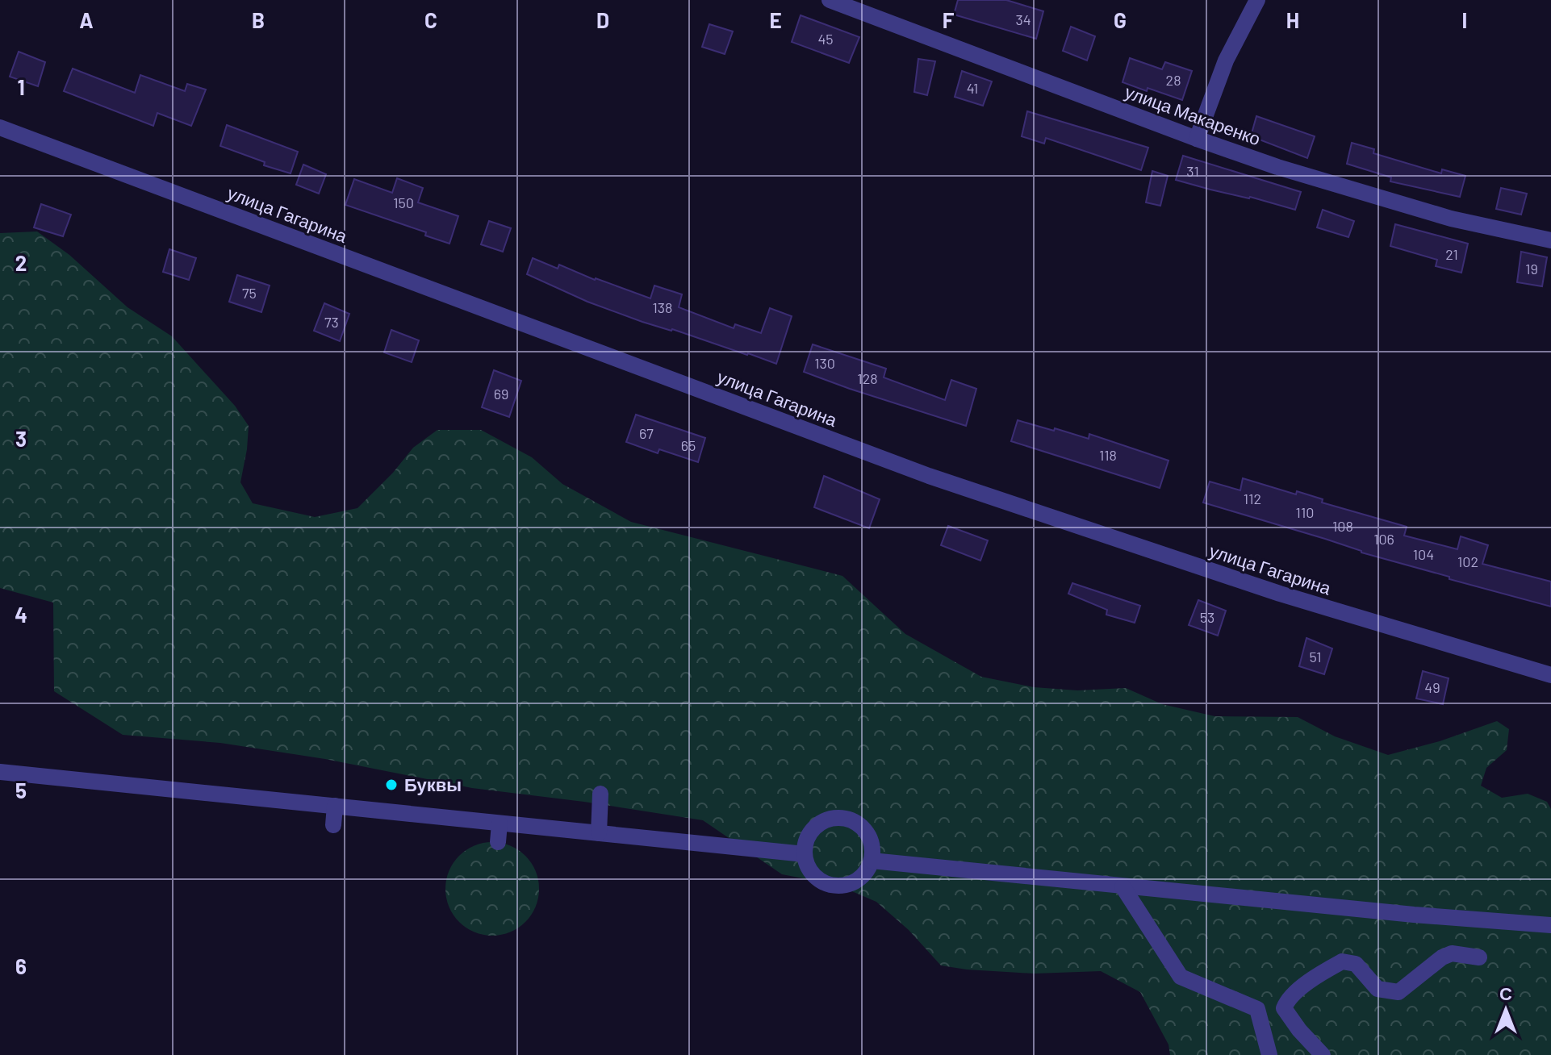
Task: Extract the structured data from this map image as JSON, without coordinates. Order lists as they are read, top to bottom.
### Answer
{
  "streets": {
    "street": ["улица Макаренко", "улица Гагарина"]
  },
  "places": ["Буквы"],
  "house_numbers": [
    "34",
    "45",
    "28",
    "41",
    "31",
    "150",
    "21",
    "19",
    "75",
    "138",
    "73",
    "130",
    "128",
    "69",
    "67",
    "65",
    "118",
    "112",
    "110",
    "108",
    "106",
    "104",
    "102",
    "53",
    "51",
    "49"
  ],
  "north": "top",
  "grid": {
    "columns": [
      "A",
      "B",
      "C",
      "D",
      "E",
      "F",
      "G",
      "H",
      "I"
    ],
    "rows": [
      "1",
      "2",
      "3",
      "4",
      "5",
      "6"
    ]
  }
}
